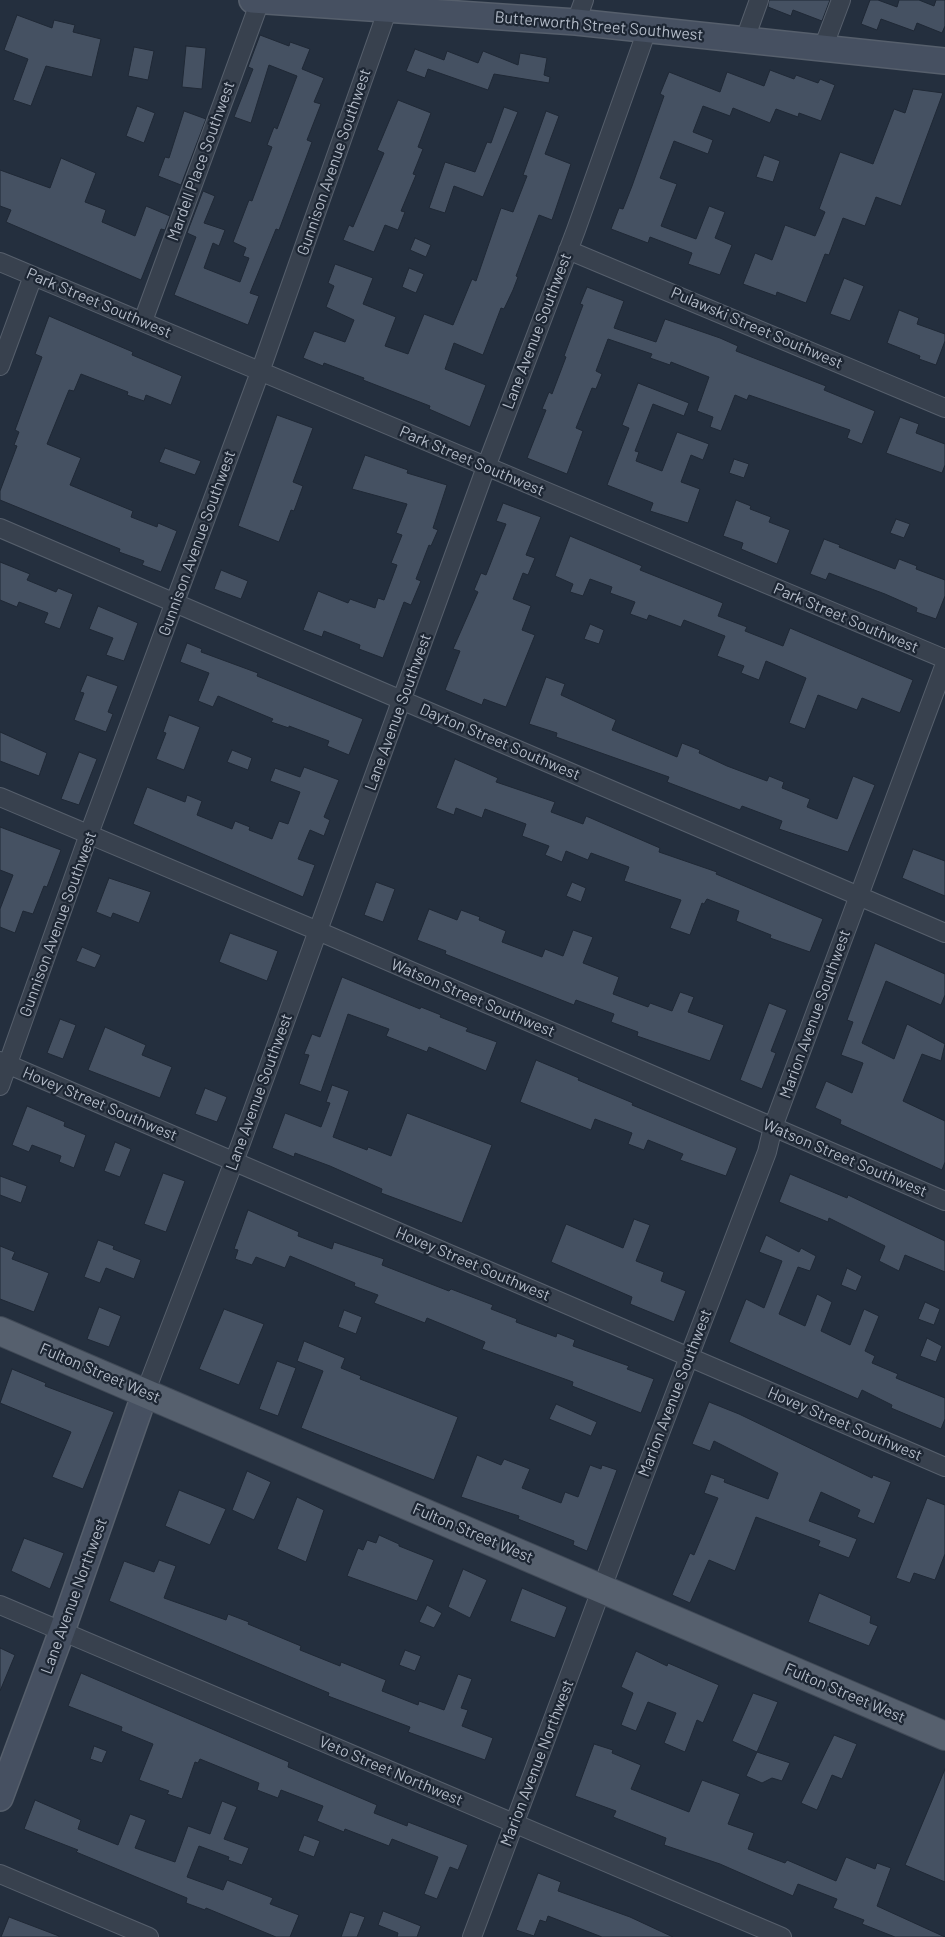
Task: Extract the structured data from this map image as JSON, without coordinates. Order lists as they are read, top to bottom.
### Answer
{
  "streets": {
    "main road": ["Fulton Street West"],
    "street": [
      "Butterworth Street Southwest",
      "Mardell Place Southwest",
      "Gunnison Avenue Southwest",
      "Park Street Southwest",
      "Pulawski Street Southwest",
      "Lane Avenue Southwest",
      "Dayton Street Southwest",
      "Watson Street Southwest",
      "Marion Avenue Southwest",
      "Hovey Street Southwest",
      "Lane Avenue Northwest",
      "Marion Avenue Northwest",
      "Veto Street Northwest"
    ]
  },
  "crossings": [
    ["Butterworth Street Southwest", "Mardell Place Southwest"],
    ["Butterworth Street Southwest", "Gunnison Avenue Southwest"],
    ["Butterworth Street Southwest", "Lane Avenue Southwest"],
    ["Mardell Place Southwest", "Park Street Southwest"],
    ["Gunnison Avenue Southwest", "Park Street Southwest"],
    ["Gunnison Avenue Southwest", "Dayton Street Southwest"],
    ["Gunnison Avenue Southwest", "Watson Street Southwest"],
    ["Gunnison Avenue Southwest", "Hovey Street Southwest"],
    ["Park Street Southwest", "Lane Avenue Southwest"],
    ["Pulawski Street Southwest", "Lane Avenue Southwest"],
    ["Lane Avenue Southwest", "Dayton Street Southwest"],
    ["Lane Avenue Southwest", "Watson Street Southwest"],
    ["Lane Avenue Southwest", "Hovey Street Southwest"],
    ["Lane Avenue Southwest", "Fulton Street West"],
    ["Lane Avenue Southwest", "Lane Avenue Northwest"],
    ["Dayton Street Southwest", "Marion Avenue Southwest"],
    ["Watson Street Southwest", "Marion Avenue Southwest"],
    ["Marion Avenue Southwest", "Hovey Street Southwest"],
    ["Marion Avenue Southwest", "Fulton Street West"],
    ["Marion Avenue Southwest", "Marion Avenue Northwest"],
    ["Fulton Street West", "Lane Avenue Northwest"],
    ["Fulton Street West", "Marion Avenue Northwest"],
    ["Lane Avenue Northwest", "Veto Street Northwest"],
    ["Marion Avenue Northwest", "Veto Street Northwest"]
  ]
}
